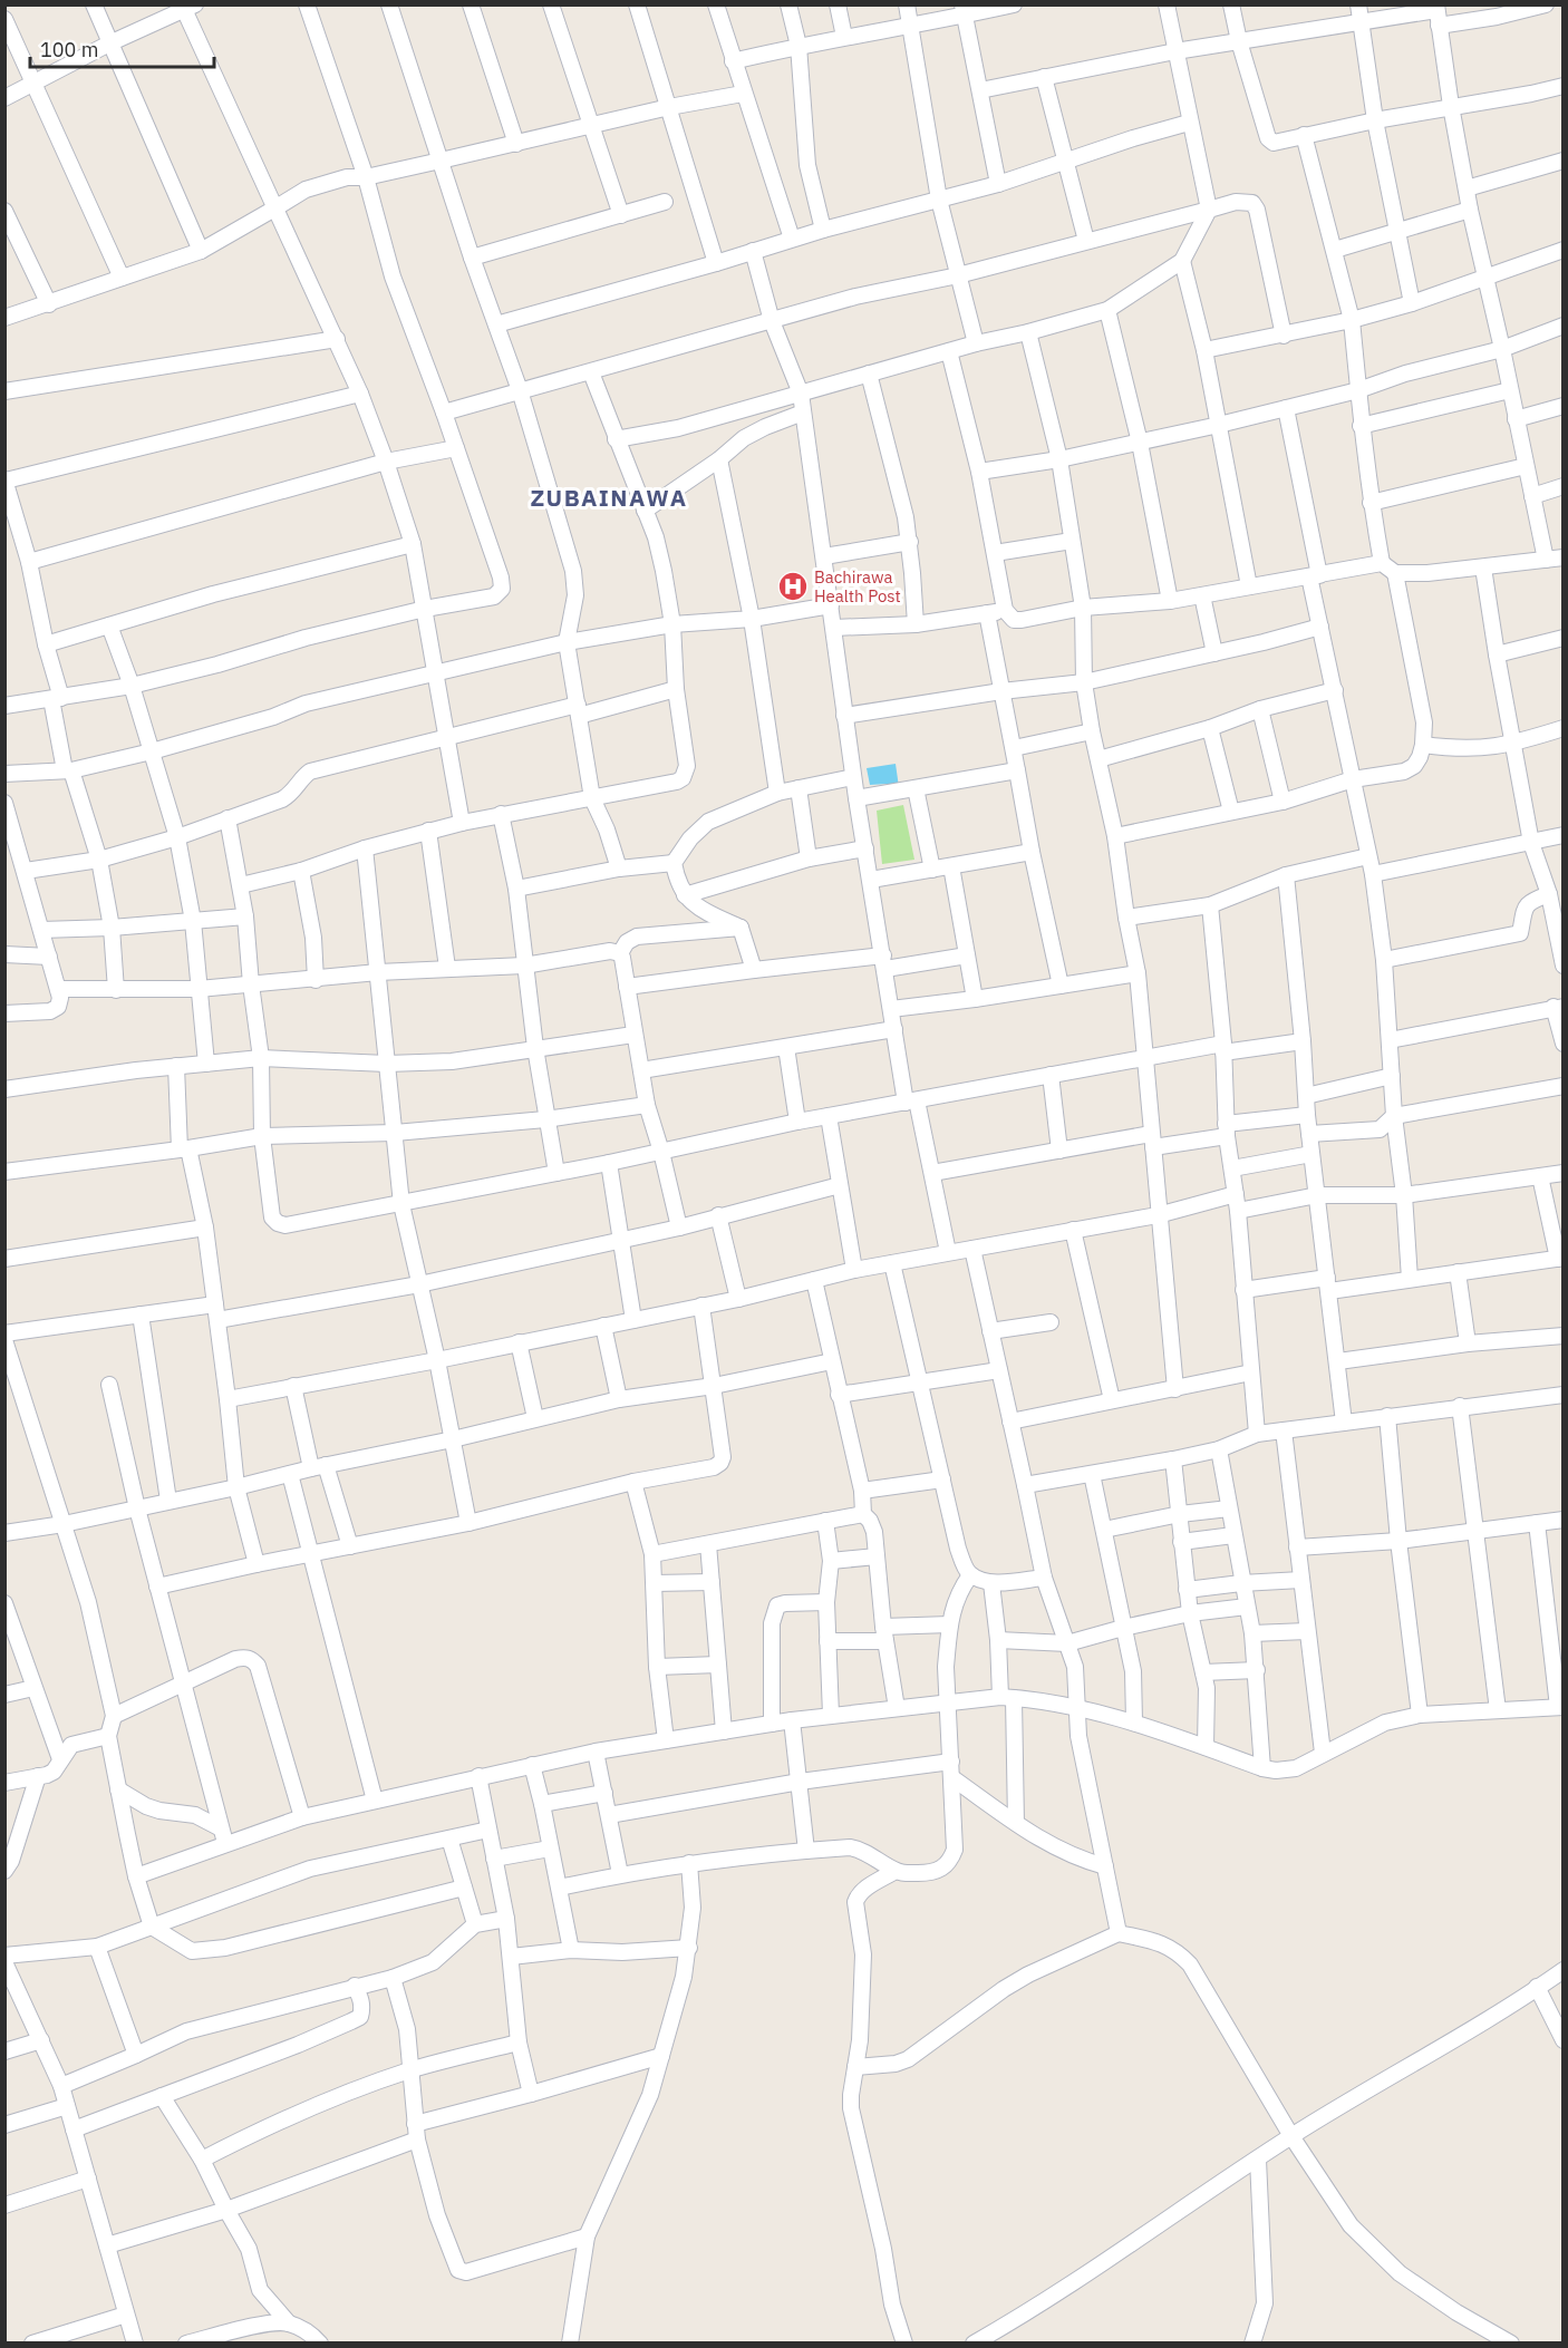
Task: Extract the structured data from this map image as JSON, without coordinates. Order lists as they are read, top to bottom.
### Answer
{
  "districts": ["ZUBAINAWA"],
  "places": {
    "hospital": ["Bachirawa Health Post"]
  },
  "scale_bar": "100 m"
}
